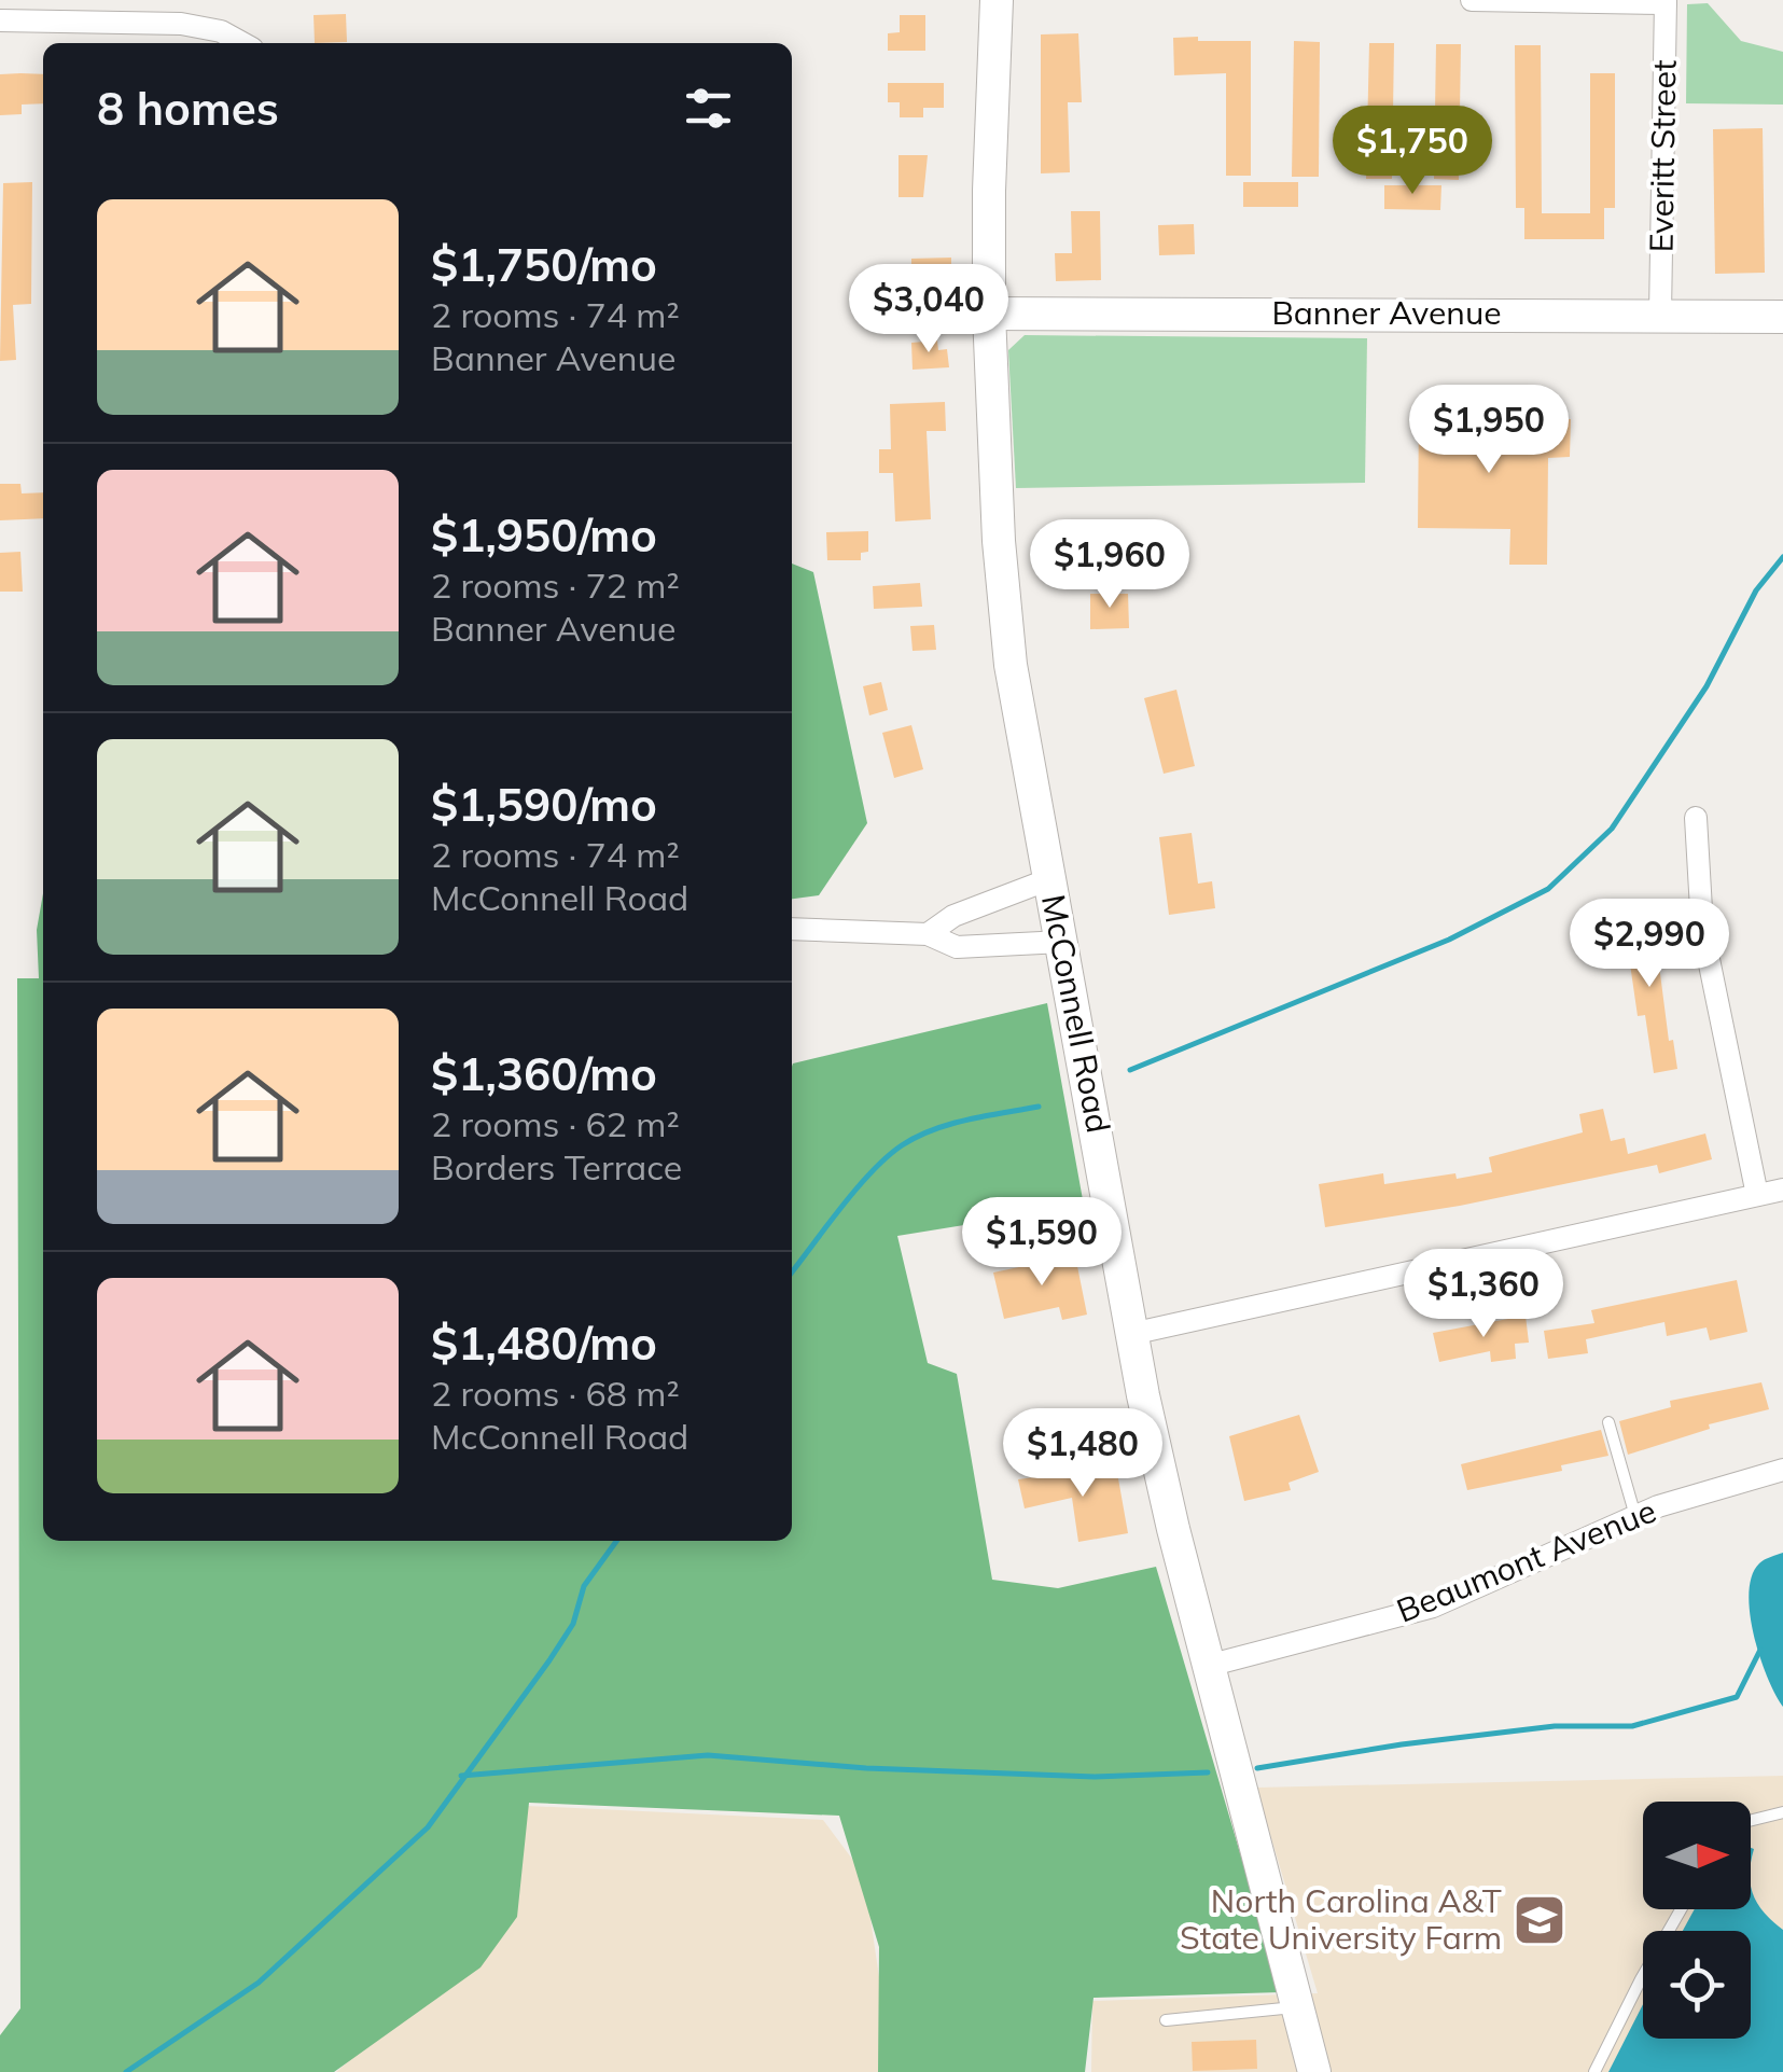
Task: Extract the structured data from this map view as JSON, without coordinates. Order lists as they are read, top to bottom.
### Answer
{
  "streets": {
    "street": [
      "Everitt Street",
      "Banner Avenue",
      "McConnell Road",
      "Beaumont Avenue"
    ]
  },
  "crossings": [
    ["Everitt Street", "Banner Avenue"],
    ["Banner Avenue", "McConnell Road"],
    ["McConnell Road", "Beaumont Avenue"]
  ],
  "places": {
    "school or university": ["North Carolina A&T State University Farm"]
  },
  "north": "right",
  "page": {
    "heading": "8 homes",
    "price": [
      "$1,750",
      "$3,040",
      "$1,950",
      "$1,960",
      "$2,990",
      "$1,590",
      "$1,360",
      "$1,480"
    ],
    "list": [
      {
        "name": "$1,750/mo",
        "note": "2 rooms · 74 m² · Banner Avenue"
      },
      {
        "name": "$1,950/mo",
        "note": "2 rooms · 72 m² · Banner Avenue"
      },
      {
        "name": "$1,590/mo",
        "note": "2 rooms · 74 m² · McConnell Road"
      },
      {
        "name": "$1,360/mo",
        "note": "2 rooms · 62 m² · Borders Terrace"
      },
      {
        "name": "$1,480/mo",
        "note": "2 rooms · 68 m² · McConnell Road"
      }
    ]
  }
}
